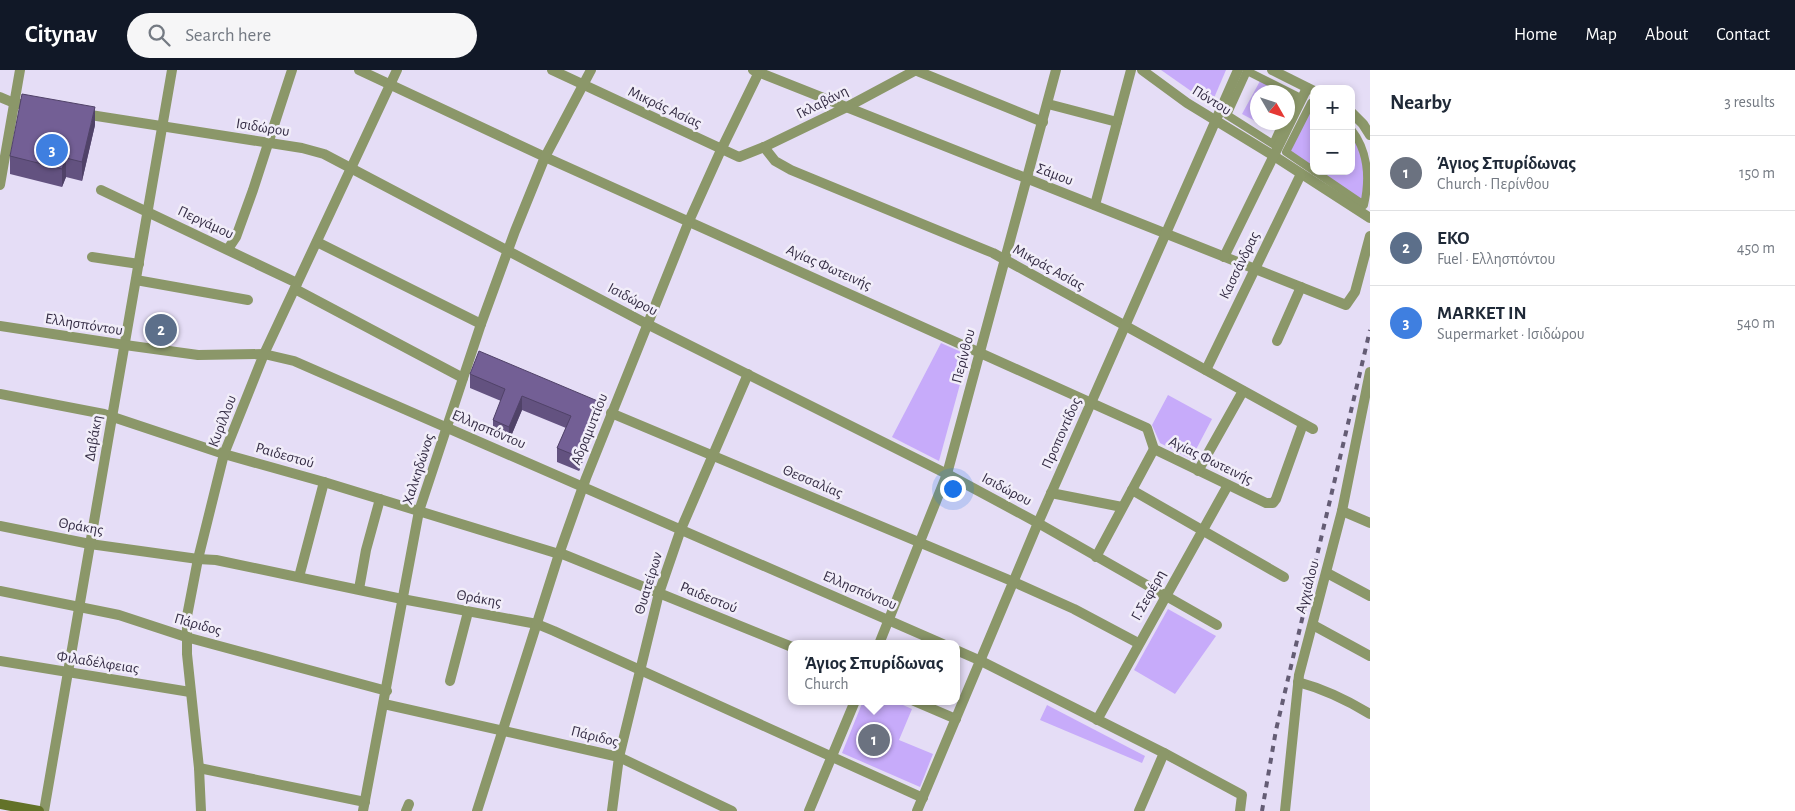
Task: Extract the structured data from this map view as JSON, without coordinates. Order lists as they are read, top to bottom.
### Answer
{
  "streets": {
    "street": [
      "Πόντου",
      "Γκλαβάνη",
      "Μικράς Ασίας",
      "Ισιδώρου",
      "Σάμου",
      "Περγάμου",
      "Κασσάνδρας",
      "Αγίας Φωτεινής",
      "Ελλησπόντου",
      "Περίνθου",
      "Κυρίλλου",
      "Αδραμυττίου",
      "Προποντίδος",
      "Δαβάκη",
      "Ραιδεστού",
      "Χαλκηδώνος",
      "Θεσσαλίας",
      "Θράκης",
      "Θυατείρων",
      "Αγχιάλου",
      "Γ. Σεφέρη",
      "Πάριδος",
      "Φιλαδέλφειας"
    ]
  },
  "crossings": [
    ["Πόντου", "Κασσάνδρας"],
    ["Πόντου", "Προποντίδος"],
    ["Γκλαβάνη", "Μικράς Ασίας"],
    ["Γκλαβάνη", "Σάμου"],
    ["Μικράς Ασίας", "Κασσάνδρας"],
    ["Μικράς Ασίας", "Αγίας Φωτεινής"],
    ["Μικράς Ασίας", "Περίνθου"],
    ["Μικράς Ασίας", "Αδραμυττίου"],
    ["Μικράς Ασίας", "Προποντίδος"],
    ["Μικράς Ασίας", "Χαλκηδώνος"],
    ["Ισιδώρου", "Περίνθου"],
    ["Ισιδώρου", "Κυρίλλου"],
    ["Ισιδώρου", "Αδραμυττίου"],
    ["Ισιδώρου", "Προποντίδος"],
    ["Ισιδώρου", "Δαβάκη"],
    ["Ισιδώρου", "Χαλκηδώνος"],
    ["Ισιδώρου", "Θυατείρων"],
    ["Ισιδώρου", "Γ. Σεφέρη"],
    ["Σάμου", "Κασσάνδρας"],
    ["Σάμου", "Περίνθου"],
    ["Σάμου", "Αδραμυττίου"],
    ["Σάμου", "Προποντίδος"],
    ["Περγάμου", "Κυρίλλου"],
    ["Περγάμου", "Δαβάκη"],
    ["Περγάμου", "Χαλκηδώνος"],
    ["Αγίας Φωτεινής", "Περίνθου"],
    ["Αγίας Φωτεινής", "Κυρίλλου"],
    ["Αγίας Φωτεινής", "Αδραμυττίου"],
    ["Αγίας Φωτεινής", "Προποντίδος"],
    ["Αγίας Φωτεινής", "Χαλκηδώνος"],
    ["Αγίας Φωτεινής", "Γ. Σεφέρη"],
    ["Ελλησπόντου", "Περίνθου"],
    ["Ελλησπόντου", "Κυρίλλου"],
    ["Ελλησπόντου", "Αδραμυττίου"],
    ["Ελλησπόντου", "Δαβάκη"],
    ["Ελλησπόντου", "Χαλκηδώνος"],
    ["Ελλησπόντου", "Θυατείρων"],
    ["Περίνθου", "Θεσσαλίας"],
    ["Κυρίλλου", "Ραιδεστού"],
    ["Κυρίλλου", "Θράκης"],
    ["Κυρίλλου", "Πάριδος"],
    ["Κυρίλλου", "Φιλαδέλφειας"],
    ["Αδραμυττίου", "Ραιδεστού"],
    ["Αδραμυττίου", "Θεσσαλίας"],
    ["Αδραμυττίου", "Θράκης"],
    ["Αδραμυττίου", "Πάριδος"],
    ["Προποντίδος", "Θεσσαλίας"],
    ["Προποντίδος", "Θράκης"],
    ["Δαβάκη", "Ραιδεστού"],
    ["Δαβάκη", "Θράκης"],
    ["Δαβάκη", "Πάριδος"],
    ["Δαβάκη", "Φιλαδέλφειας"],
    ["Ραιδεστού", "Χαλκηδώνος"],
    ["Ραιδεστού", "Θυατείρων"],
    ["Χαλκηδώνος", "Θράκης"],
    ["Χαλκηδώνος", "Πάριδος"],
    ["Θεσσαλίας", "Θυατείρων"],
    ["Θεσσαλίας", "Γ. Σεφέρη"],
    ["Θράκης", "Θυατείρων"],
    ["Θυατείρων", "Πάριδος"]
  ],
  "north": "bottom right",
  "page": {
    "header": "Citynav",
    "search": "Search here",
    "nav": [
      "Home",
      "Map",
      "About",
      "Contact"
    ],
    "heading": ["Nearby", "3 results"],
    "map_buttons": ["+", "−"],
    "pins": ["3", "2", "1"],
    "list": [
      {
        "mark": "1",
        "name": "Άγιος Σπυρίδωνας",
        "note": "Church · Περίνθου",
        "value": "150 m"
      },
      {
        "mark": "2",
        "name": "ΕΚΟ",
        "note": "Fuel · Ελλησπόντου",
        "value": "450 m"
      },
      {
        "mark": "3",
        "name": "MARKET IN",
        "note": "Supermarket · Ισιδώρου",
        "value": "540 m"
      }
    ],
    "popup": ["Άγιος Σπυρίδωνας", "Church"]
  }
}
